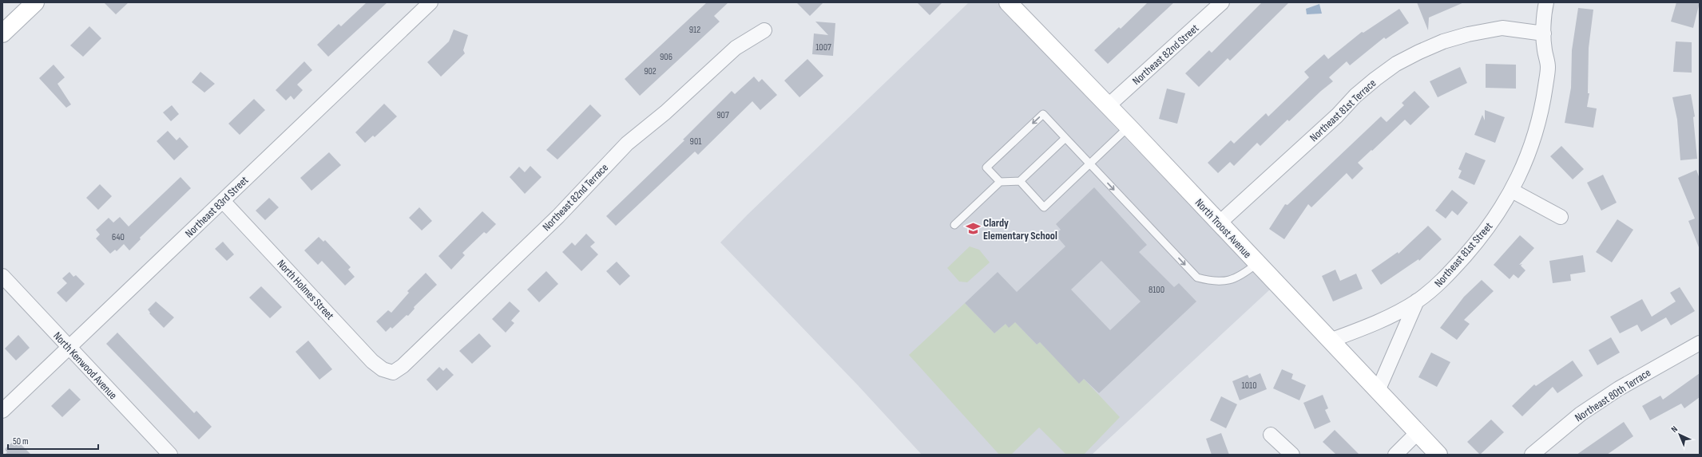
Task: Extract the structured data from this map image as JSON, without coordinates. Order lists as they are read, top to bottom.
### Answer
{
  "streets": {
    "street": [
      "Northeast 82nd Street",
      "Northeast 81st Terrace",
      "Northeast 82nd Terrace",
      "Northeast 83rd Street",
      "North Troost Avenue",
      "Northeast 81st Street",
      "North Holmes Street",
      "North Kenwood Avenue",
      "Northeast 80th Terrace"
    ]
  },
  "crossings": [
    ["Northeast 82nd Street", "North Troost Avenue"],
    ["Northeast 81st Terrace", "North Troost Avenue"],
    ["Northeast 81st Terrace", "Northeast 81st Street"],
    ["Northeast 82nd Terrace", "North Holmes Street"],
    ["Northeast 83rd Street", "North Holmes Street"],
    ["Northeast 83rd Street", "North Kenwood Avenue"],
    ["North Troost Avenue", "Northeast 81st Street"]
  ],
  "places": {
    "school or university": ["Clardy Elementary School"]
  },
  "house_numbers": [
    "912",
    "1007",
    "906",
    "902",
    "907",
    "901",
    "640",
    "8100",
    "1010"
  ],
  "scale_bar": "50 m",
  "north": "top left"
}
